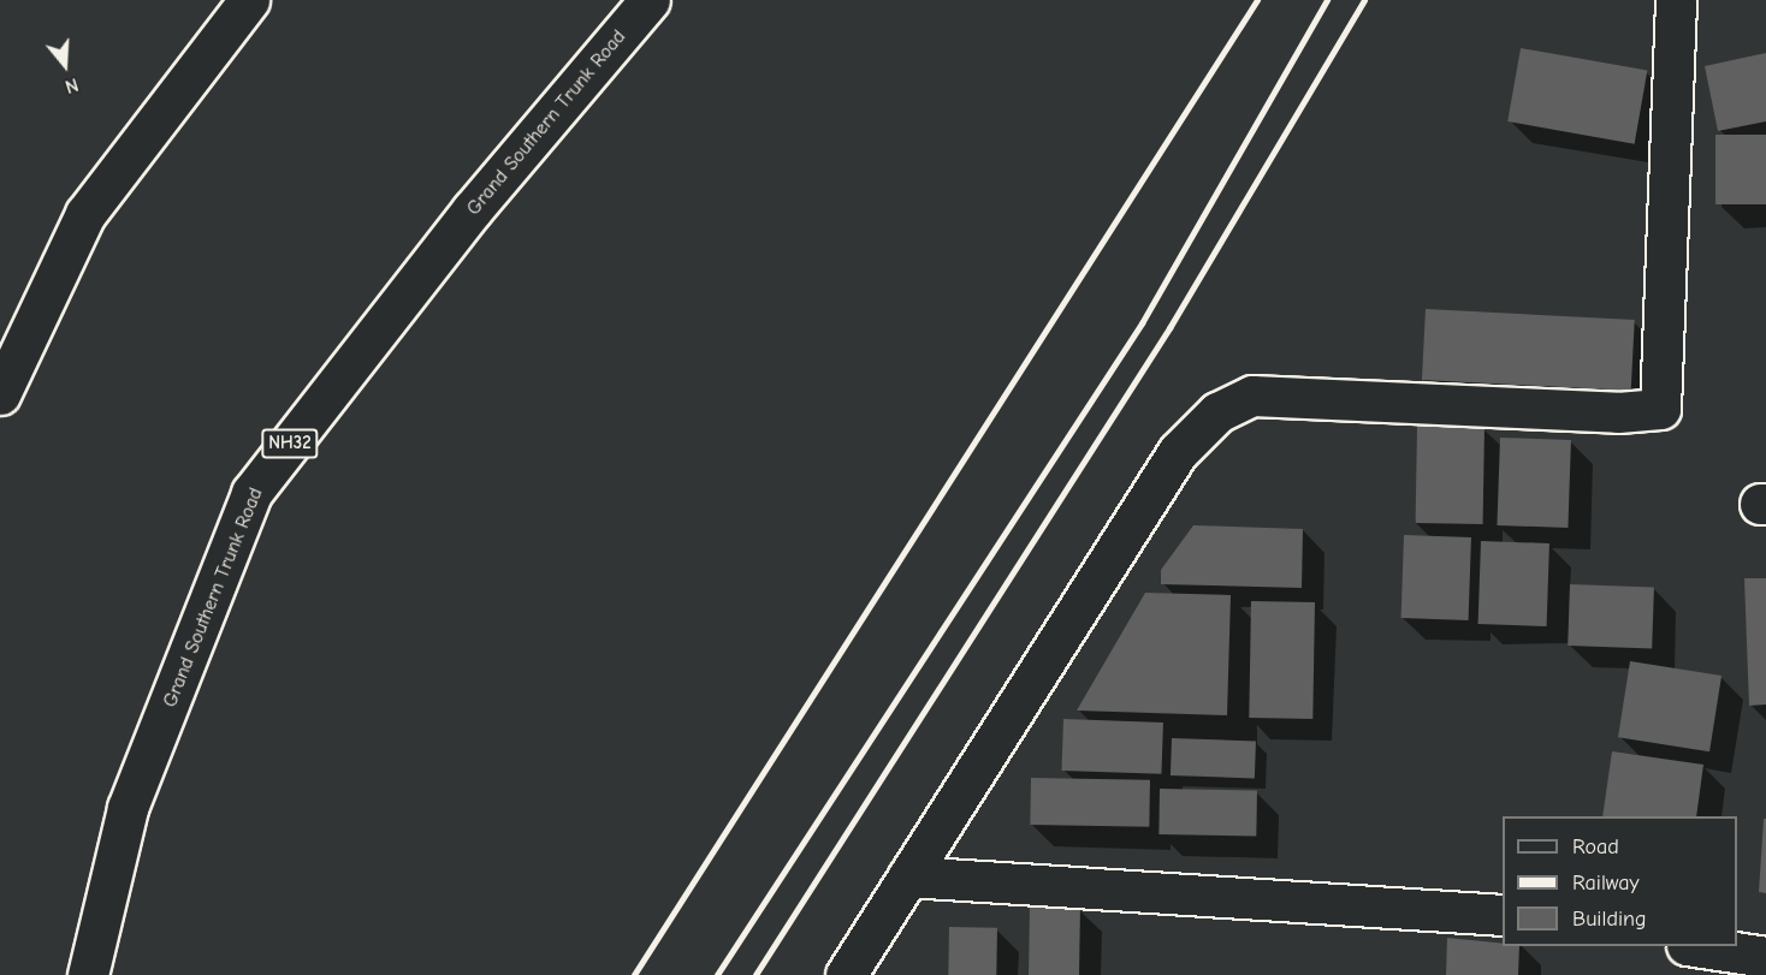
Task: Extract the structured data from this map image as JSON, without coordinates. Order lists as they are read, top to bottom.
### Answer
{
  "streets": {
    "main road": ["Grand Southern Trunk Road", "NH32"]
  },
  "legend": ["Road", "Railway", "Building"],
  "north": "bottom"
}
